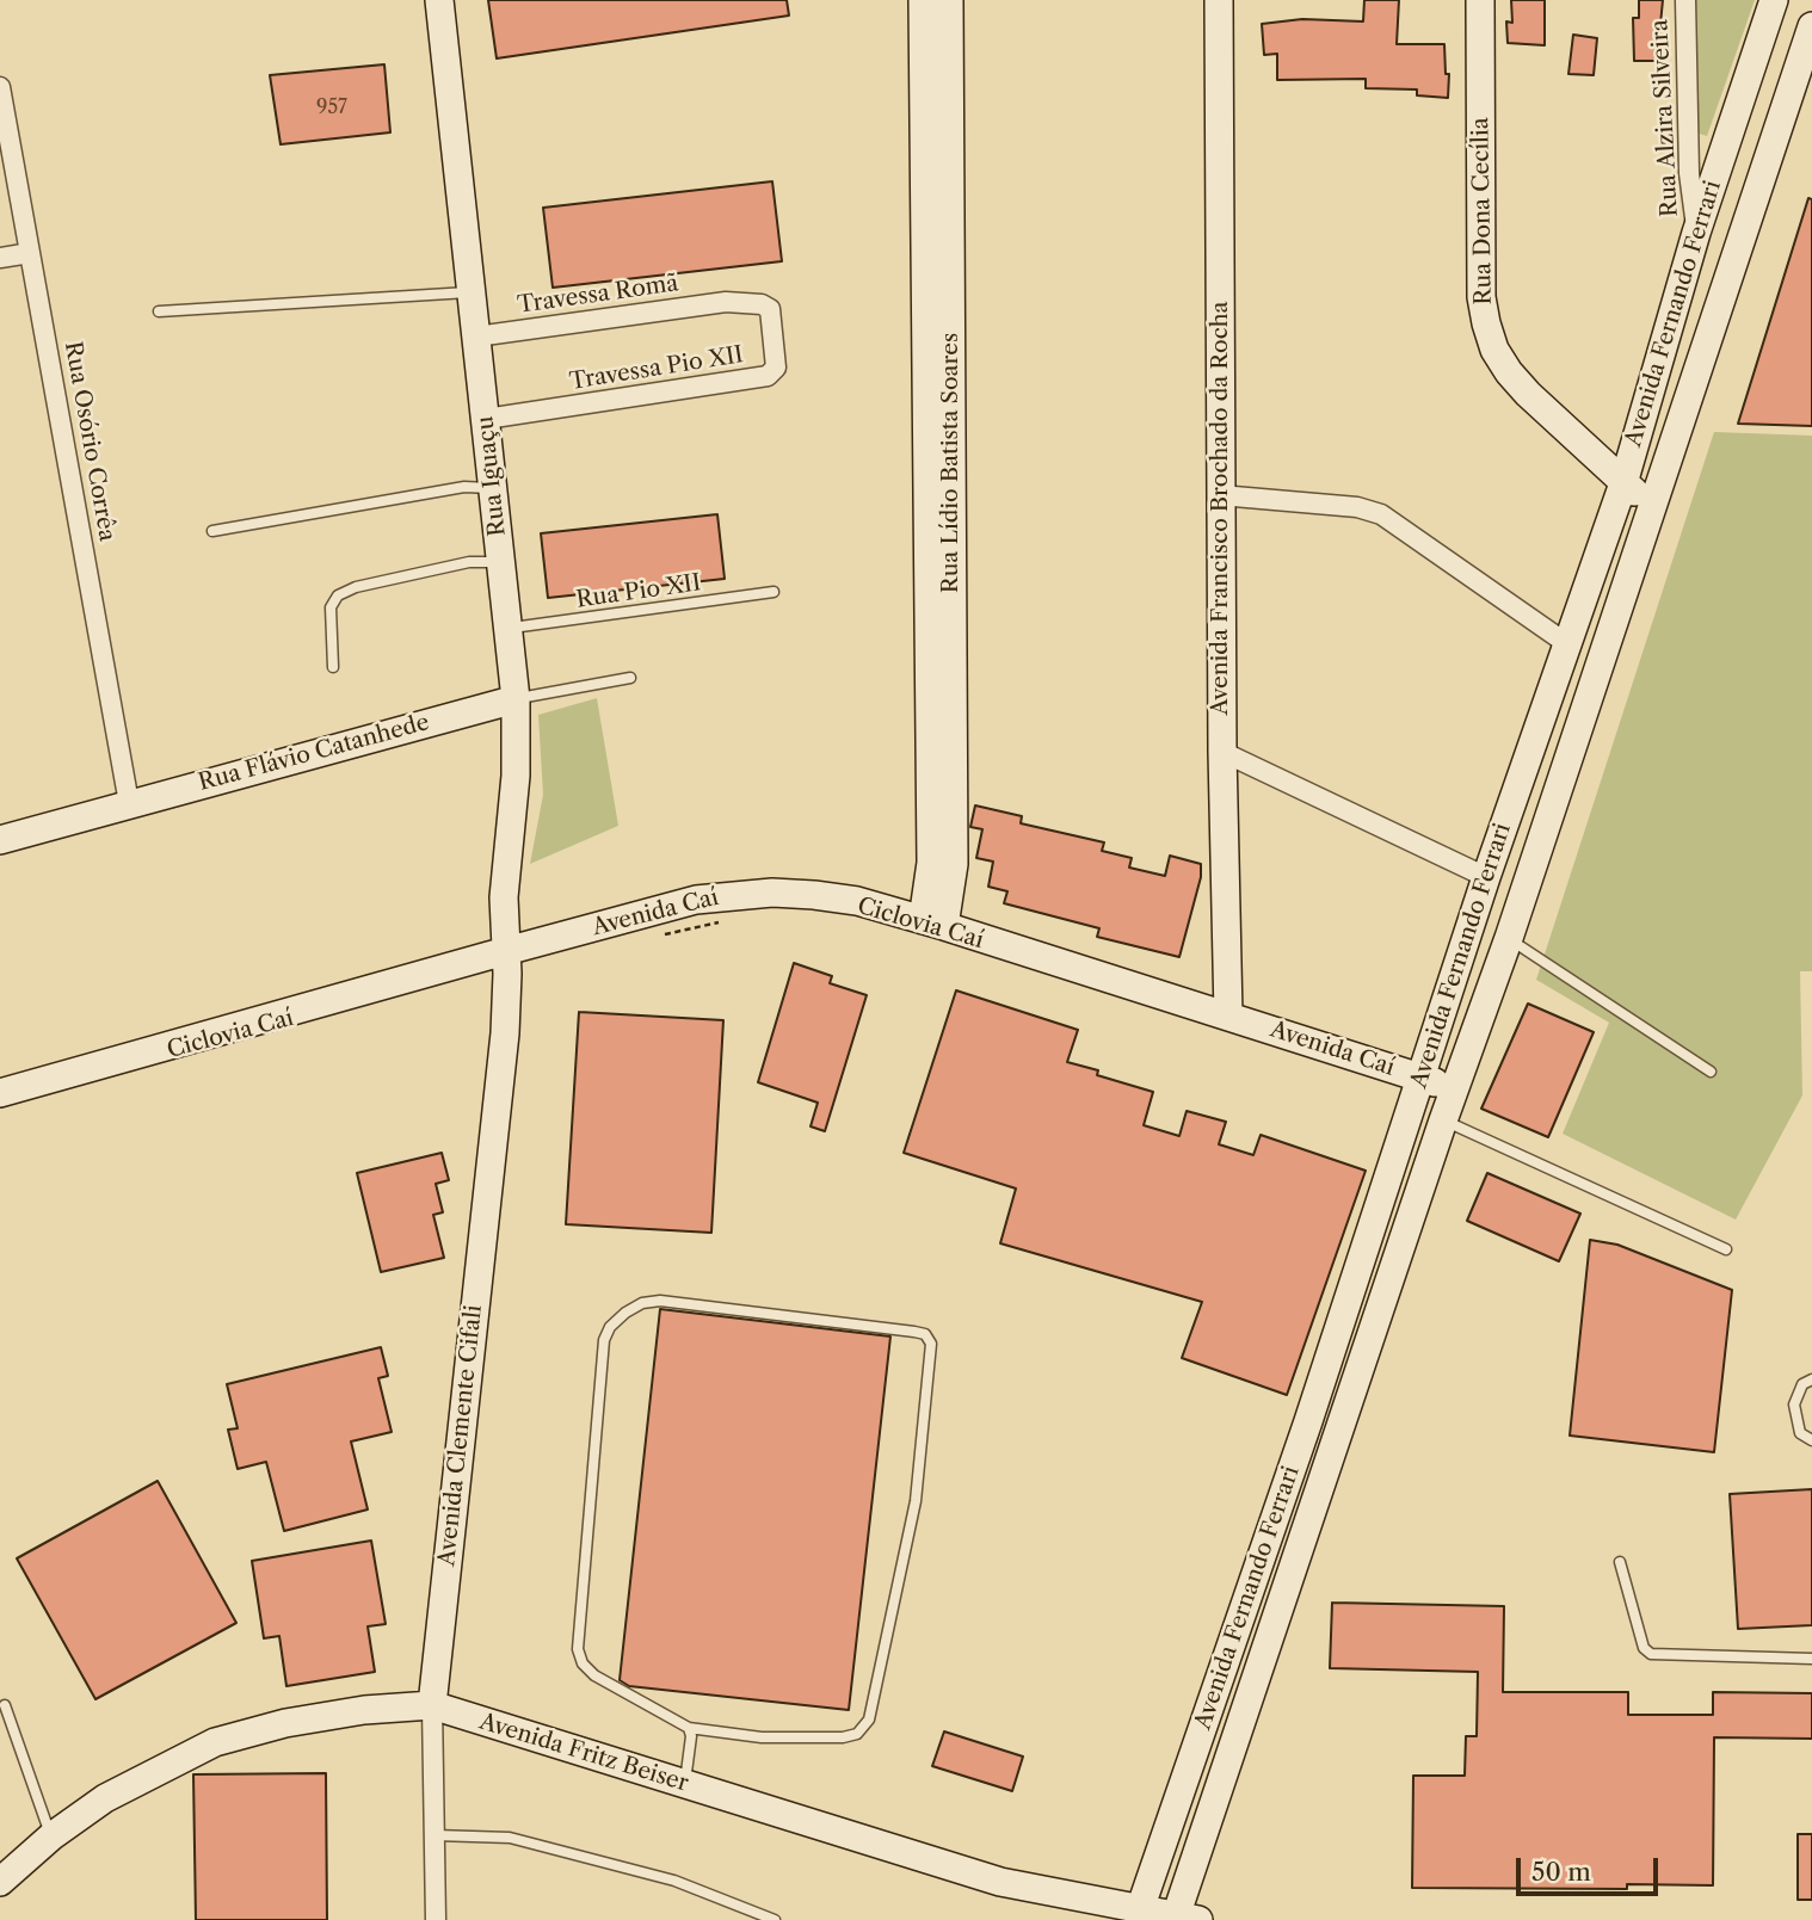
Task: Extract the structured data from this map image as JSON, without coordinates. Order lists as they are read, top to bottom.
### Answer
{
  "streets": {
    "main road": [
      "Rua Dona Cecília",
      "Avenida Fernando Ferrari",
      "Rua Lídio Batista Soares",
      "Rua Iguaçu",
      "Avenida Francisco Brochado da Rocha",
      "Rua Flávio Catanhede",
      "Avenida Caí",
      "Avenida Clemente Cifali",
      "Avenida Fritz Beiser"
    ],
    "street": [
      "Rua Alzira Silveira",
      "Travessa Romã",
      "Travessa Pio XII",
      "Rua Osório Corrêa"
    ],
    "lane": ["Rua Pio XII"]
  },
  "crossings": [
    ["Rua Alzira Silveira", "Avenida Fernando Ferrari"],
    ["Rua Dona Cecília", "Avenida Fernando Ferrari"],
    ["Travessa Romã", "Travessa Pio XII"],
    ["Travessa Romã", "Rua Iguaçu"],
    ["Avenida Fernando Ferrari", "Avenida Caí"],
    ["Avenida Fernando Ferrari", "Avenida Fritz Beiser"],
    ["Travessa Pio XII", "Rua Iguaçu"],
    ["Rua Osório Corrêa", "Rua Flávio Catanhede"],
    ["Rua Lídio Batista Soares", "Avenida Caí"],
    ["Rua Iguaçu", "Rua Pio XII"],
    ["Rua Iguaçu", "Rua Flávio Catanhede"],
    ["Rua Iguaçu", "Avenida Caí"],
    ["Rua Iguaçu", "Avenida Clemente Cifali"],
    ["Avenida Francisco Brochado da Rocha", "Avenida Caí"],
    ["Avenida Caí", "Avenida Clemente Cifali"],
    ["Avenida Clemente Cifali", "Avenida Fritz Beiser"]
  ],
  "house_numbers": ["957"],
  "scale_bar": "50 m"
}
